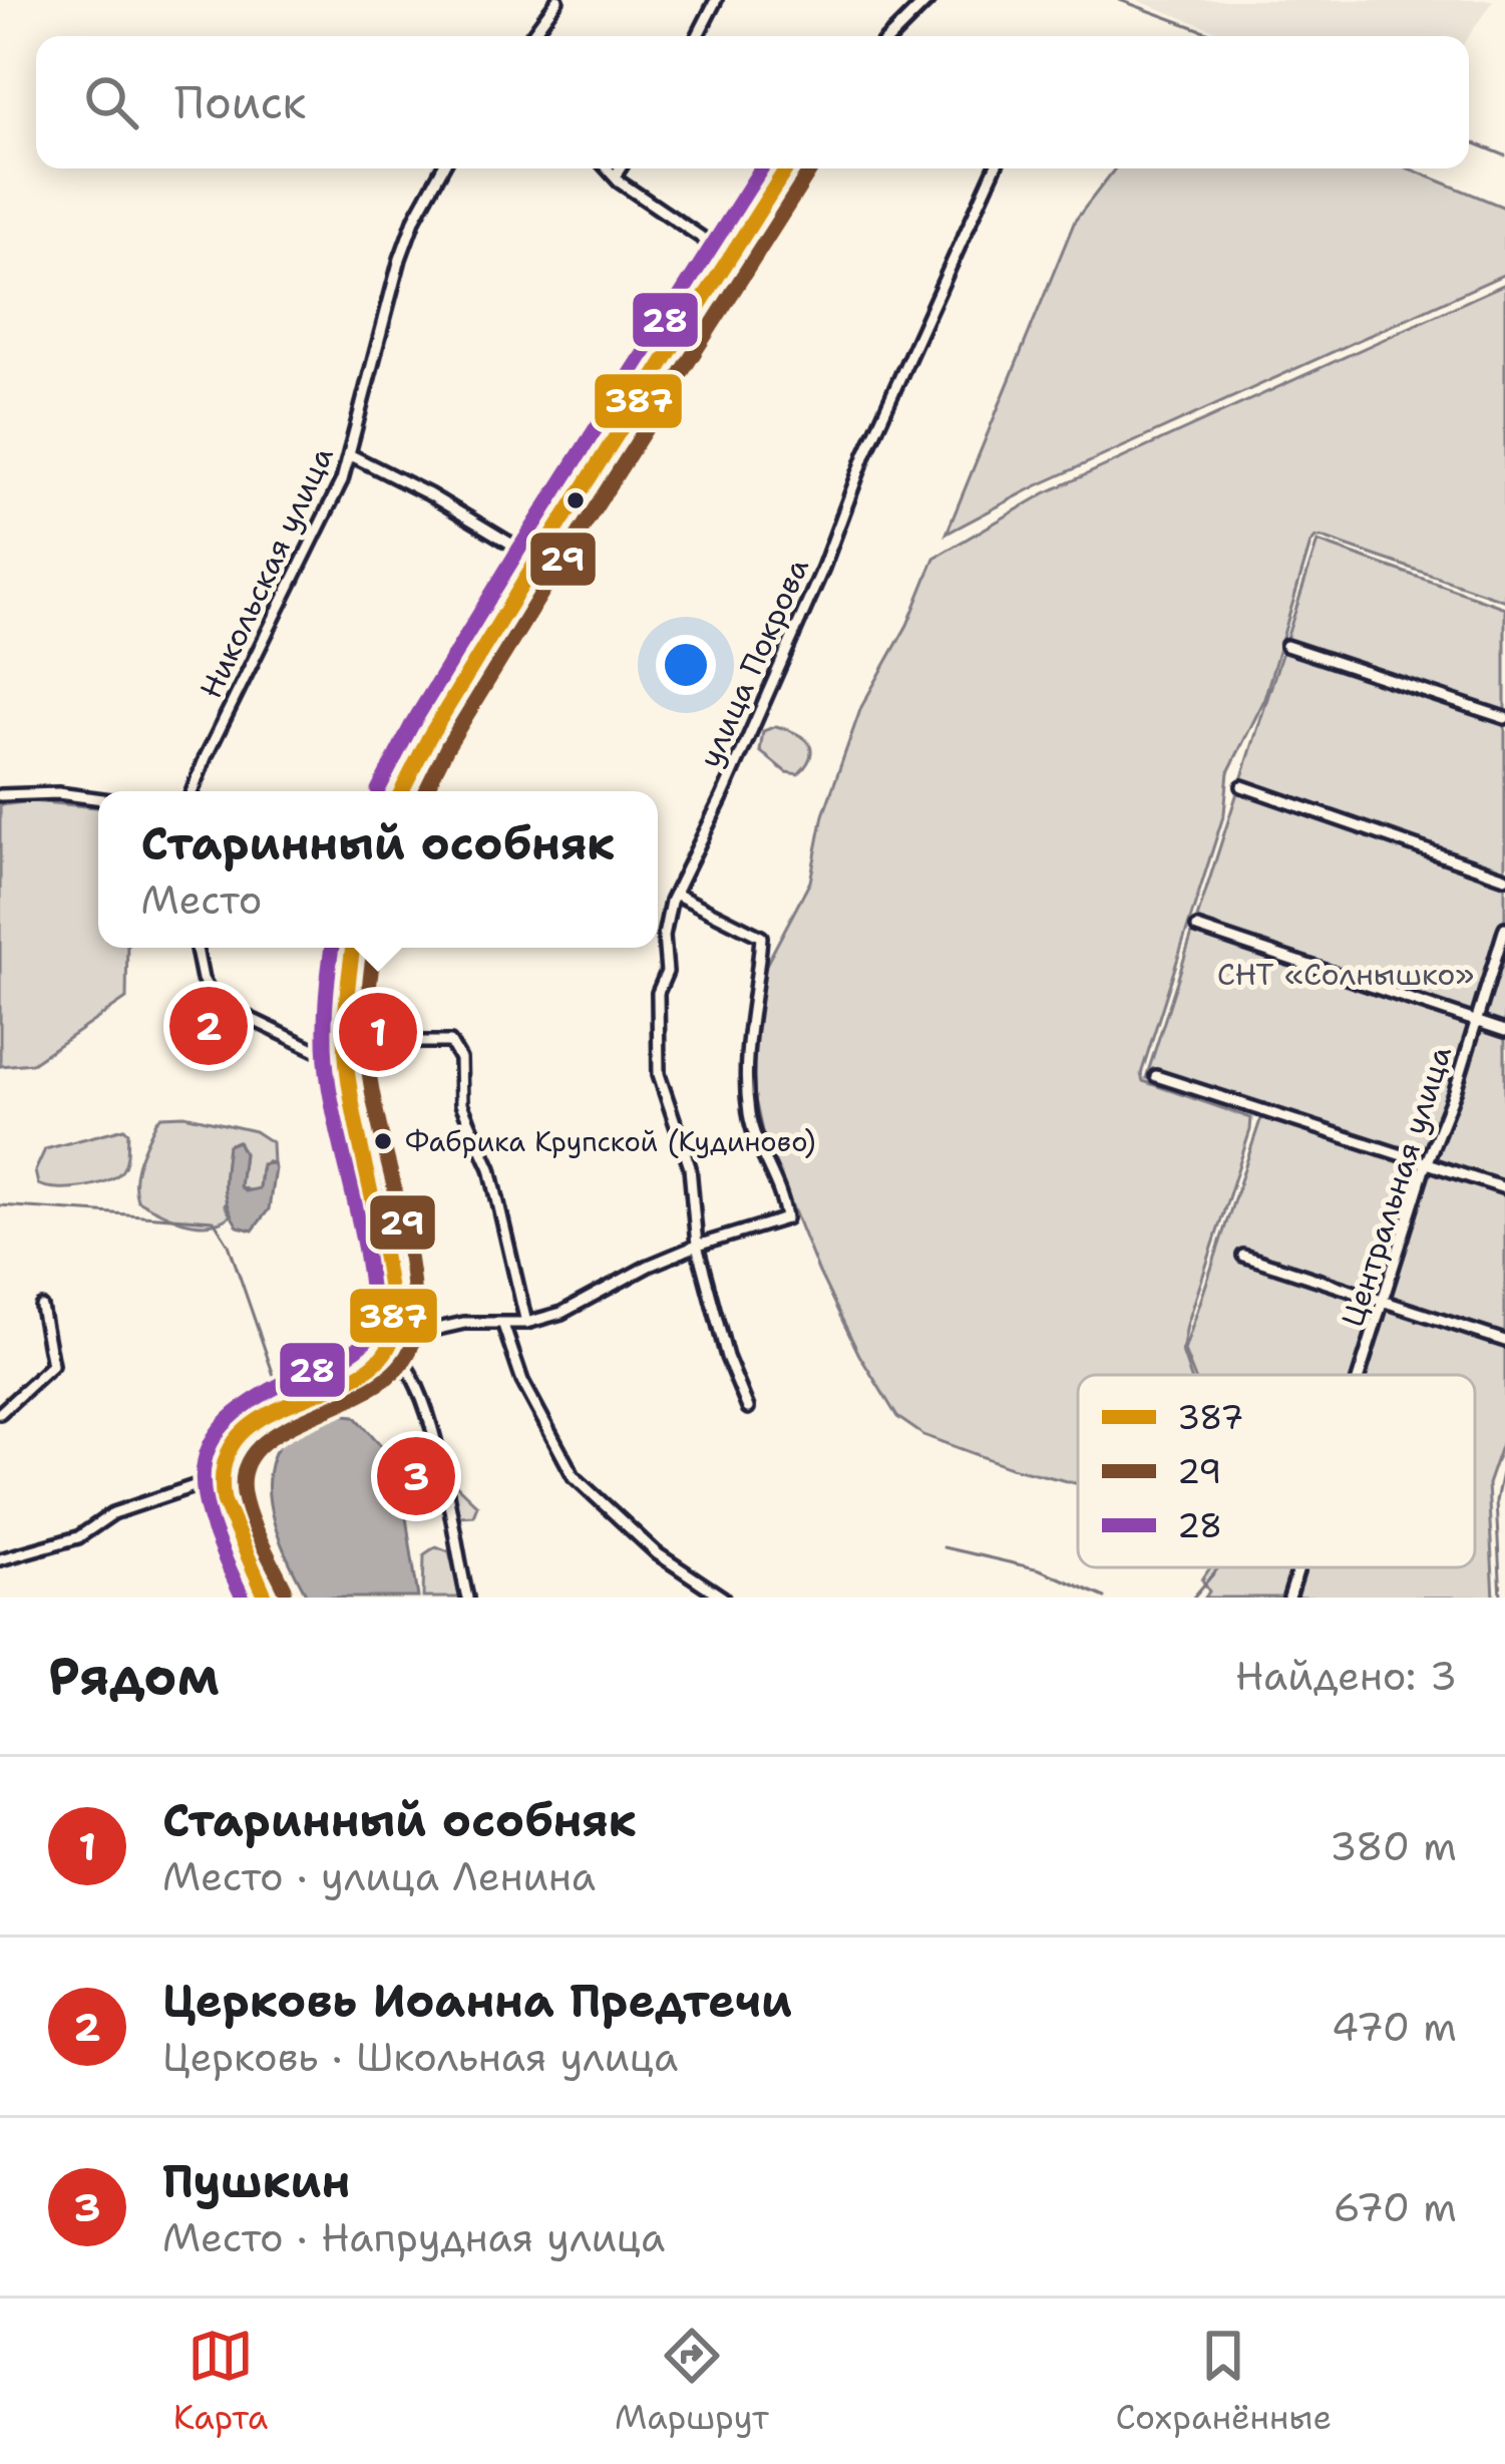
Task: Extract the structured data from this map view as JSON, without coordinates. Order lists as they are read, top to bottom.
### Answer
{
  "streets": {
    "street": ["Никольская улица", "улица Покрова", "Центральная улица"]
  },
  "parks": ["СНТ «Солнышко»"],
  "places": ["Фабрика Крупской (Кудиново)"],
  "lines": ["transit line 387", "transit line 28", "transit line 29"],
  "legend": ["387", "29", "28"],
  "page": {
    "search": "Поиск",
    "popup": ["Старинный особняк", "Место"],
    "pins": ["2", "1", "3"],
    "heading": ["Рядом", "Найдено: 3"],
    "list": [
      {
        "mark": "1",
        "name": "Старинный особняк",
        "note": "Место · улица Ленина",
        "value": "380 m"
      },
      {
        "mark": "2",
        "name": "Церковь Иоанна Предтечи",
        "note": "Церковь · Школьная улица",
        "value": "470 m"
      },
      {
        "mark": "3",
        "name": "Пушкин",
        "note": "Место · Напрудная улица",
        "value": "670 m"
      }
    ],
    "nav": ["Карта", "Маршрут", "Сохранённые"]
  }
}
